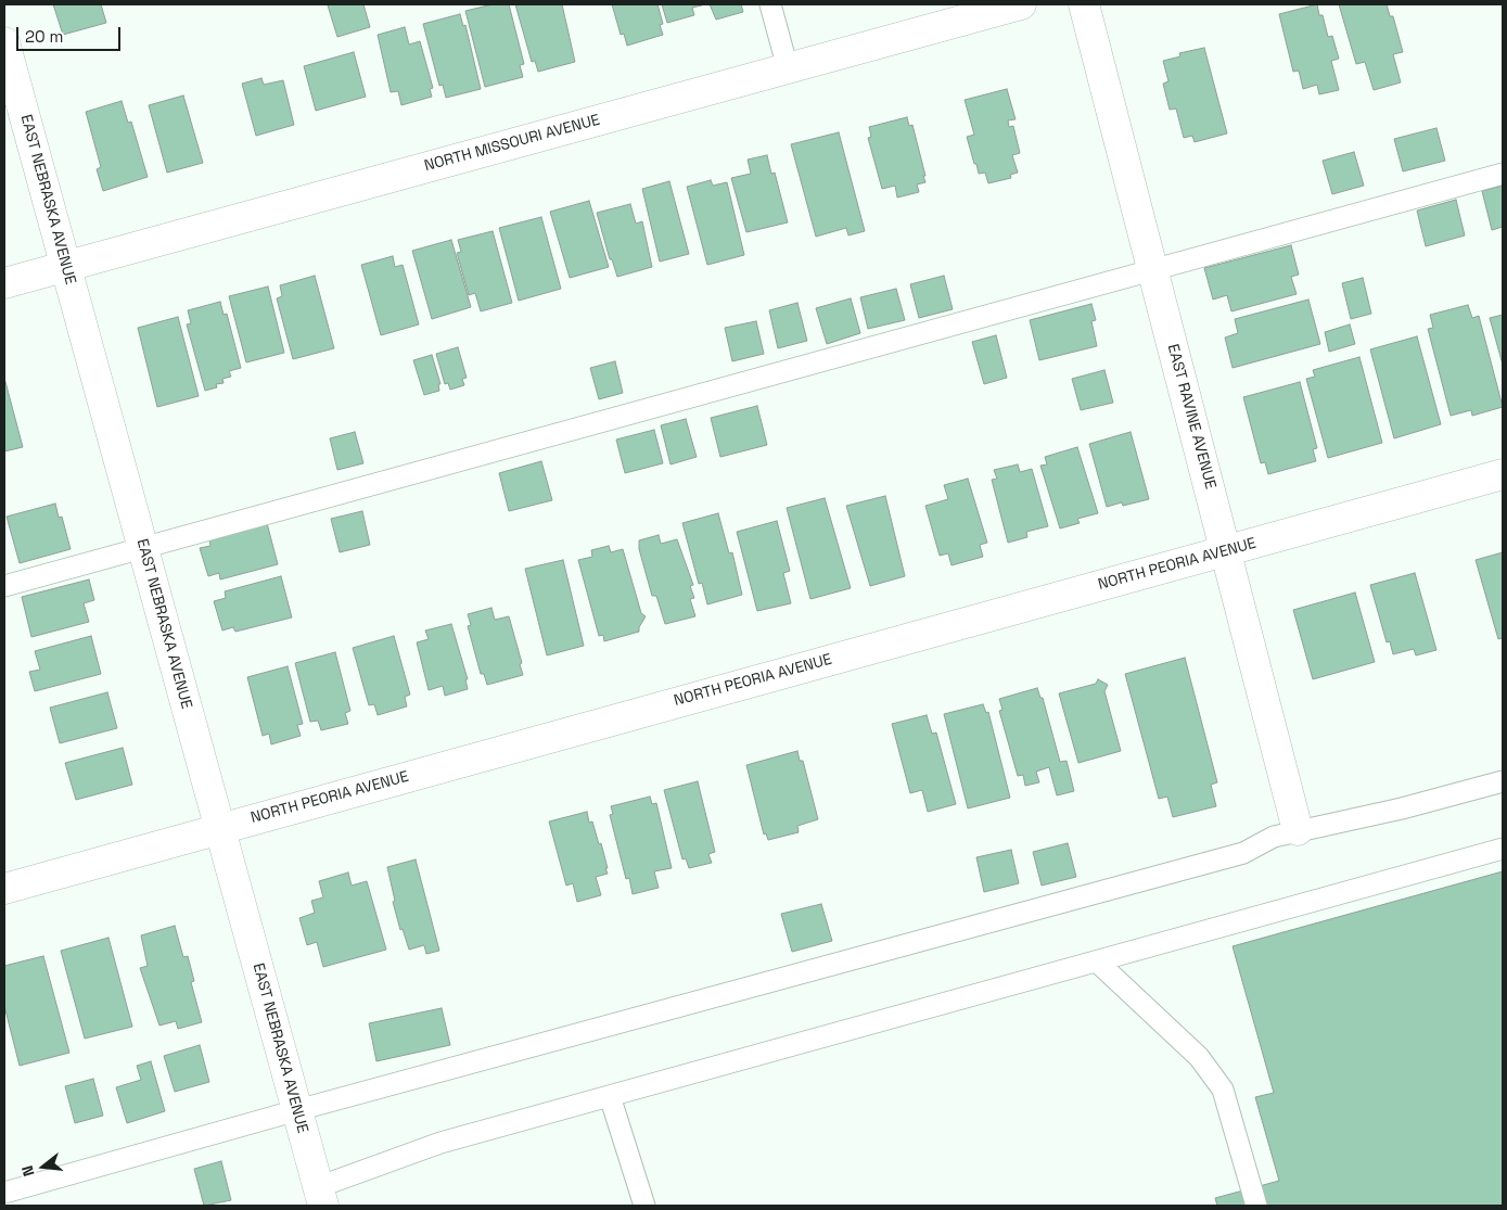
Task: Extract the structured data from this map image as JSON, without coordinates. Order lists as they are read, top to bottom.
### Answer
{
  "streets": {
    "street": [
      "NORTH MISSOURI AVENUE",
      "EAST NEBRASKA AVENUE",
      "EAST RAVINE AVENUE",
      "NORTH PEORIA AVENUE"
    ]
  },
  "crossings": [
    ["NORTH MISSOURI AVENUE", "EAST NEBRASKA AVENUE"],
    ["EAST NEBRASKA AVENUE", "NORTH PEORIA AVENUE"],
    ["EAST RAVINE AVENUE", "NORTH PEORIA AVENUE"]
  ],
  "scale_bar": "20 m",
  "north": "left"
}
